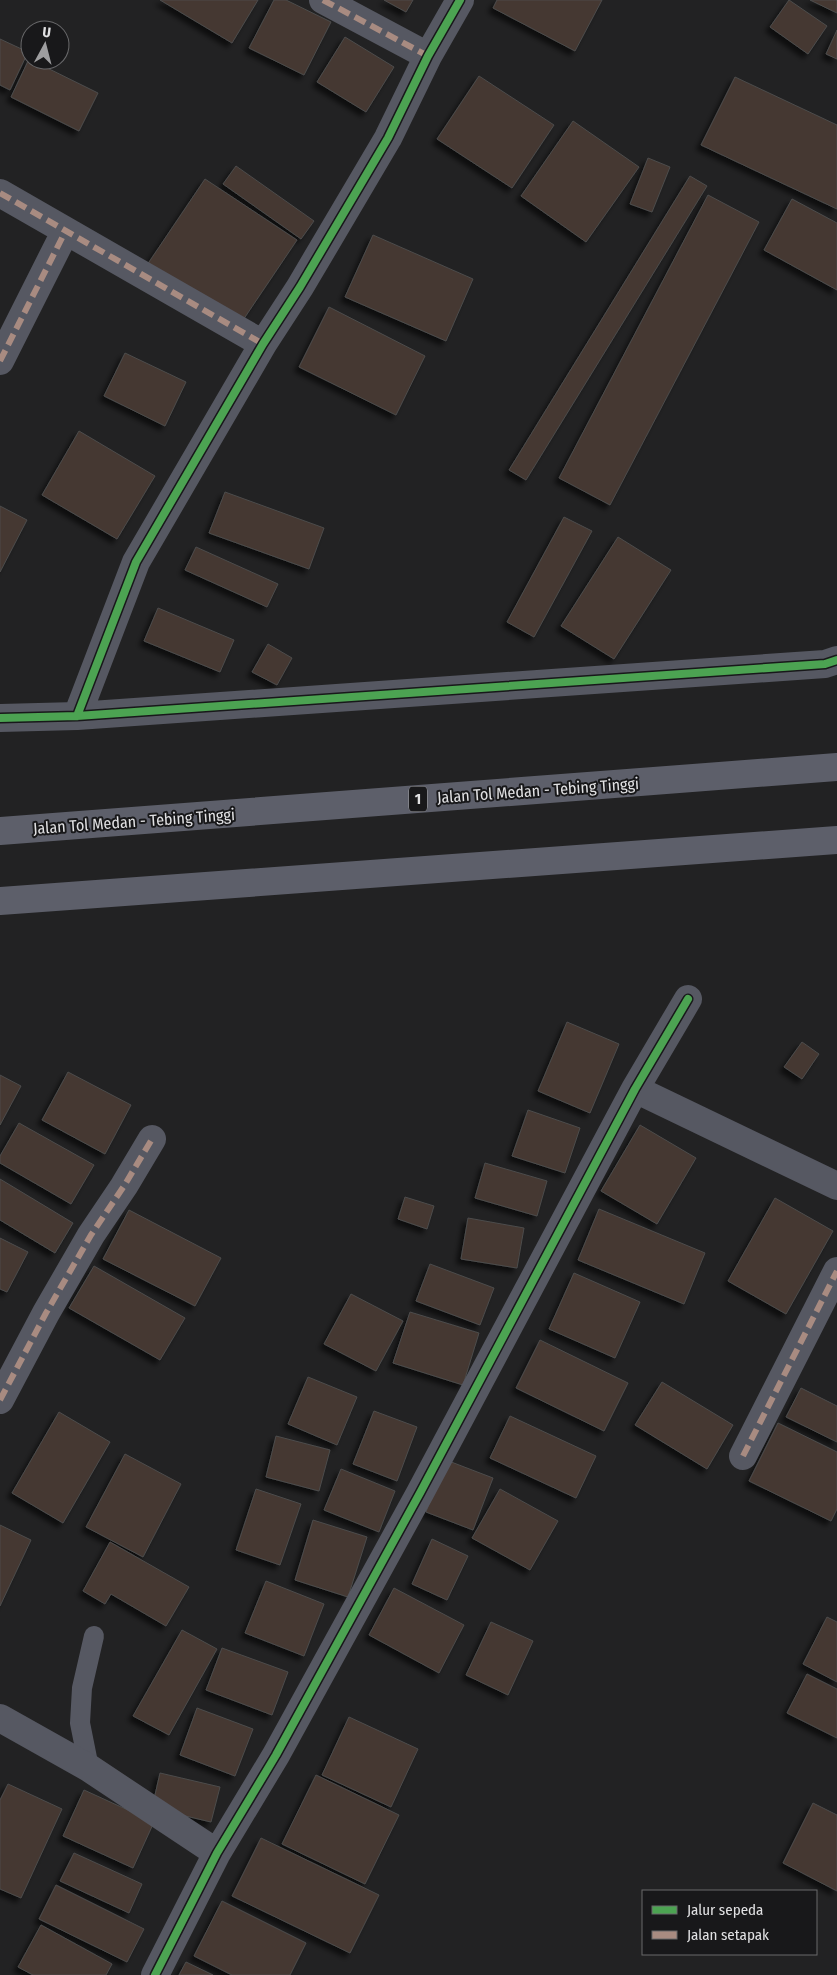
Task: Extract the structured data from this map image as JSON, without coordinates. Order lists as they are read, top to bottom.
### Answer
{
  "streets": {
    "highway": ["Jalan Tol Medan - Tebing Tinggi", "1"]
  },
  "legend": ["Jalur sepeda", "Jalan setapak"],
  "north": "top"
}
